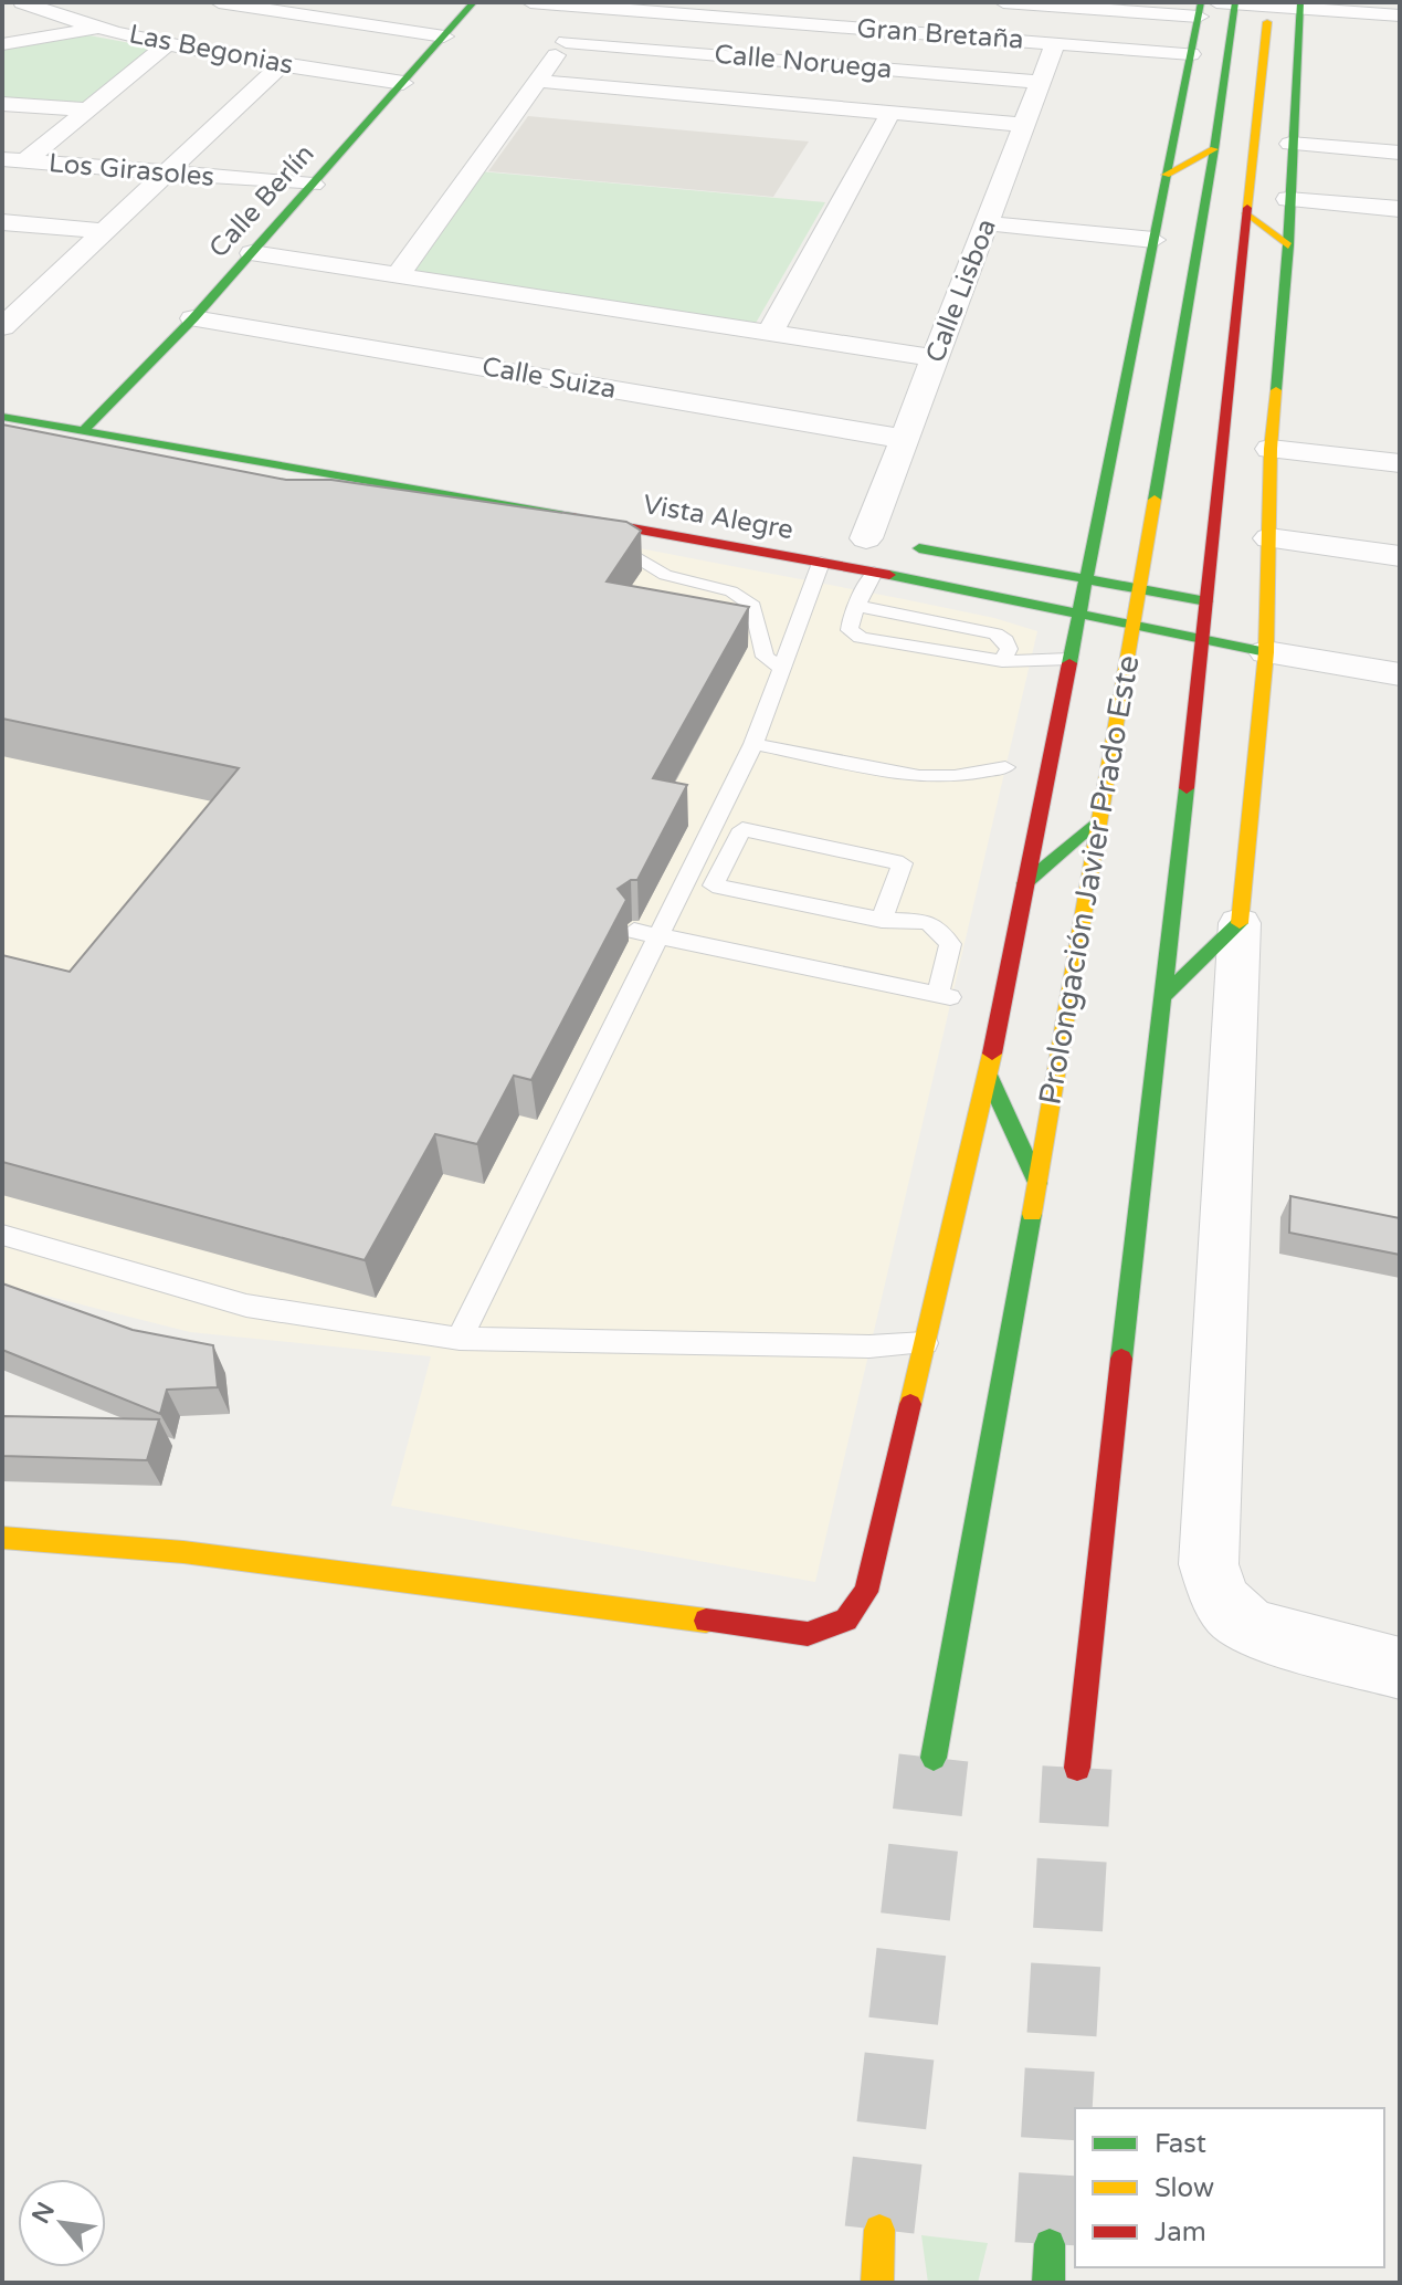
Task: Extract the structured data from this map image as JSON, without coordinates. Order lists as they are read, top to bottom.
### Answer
{
  "streets": {
    "street": [
      "Gran Bretaña",
      "Las Begonias",
      "Calle Noruega",
      "Los Girasoles",
      "Calle Berlín",
      "Calle Lisboa",
      "Calle Suiza",
      "Vista Alegre",
      "Prolongación Javier Prado Este"
    ]
  },
  "crossings": [
    ["Gran Bretaña", "Calle Lisboa"],
    ["Gran Bretaña", "Prolongación Javier Prado Este"],
    ["Las Begonias", "Calle Berlín"],
    ["Calle Noruega", "Calle Lisboa"],
    ["Los Girasoles", "Calle Berlín"],
    ["Calle Berlín", "Calle Suiza"],
    ["Calle Berlín", "Vista Alegre"],
    ["Calle Lisboa", "Calle Suiza"],
    ["Vista Alegre", "Prolongación Javier Prado Este"]
  ],
  "legend": ["Fast", "Slow", "Jam"],
  "north": "top left"
}
